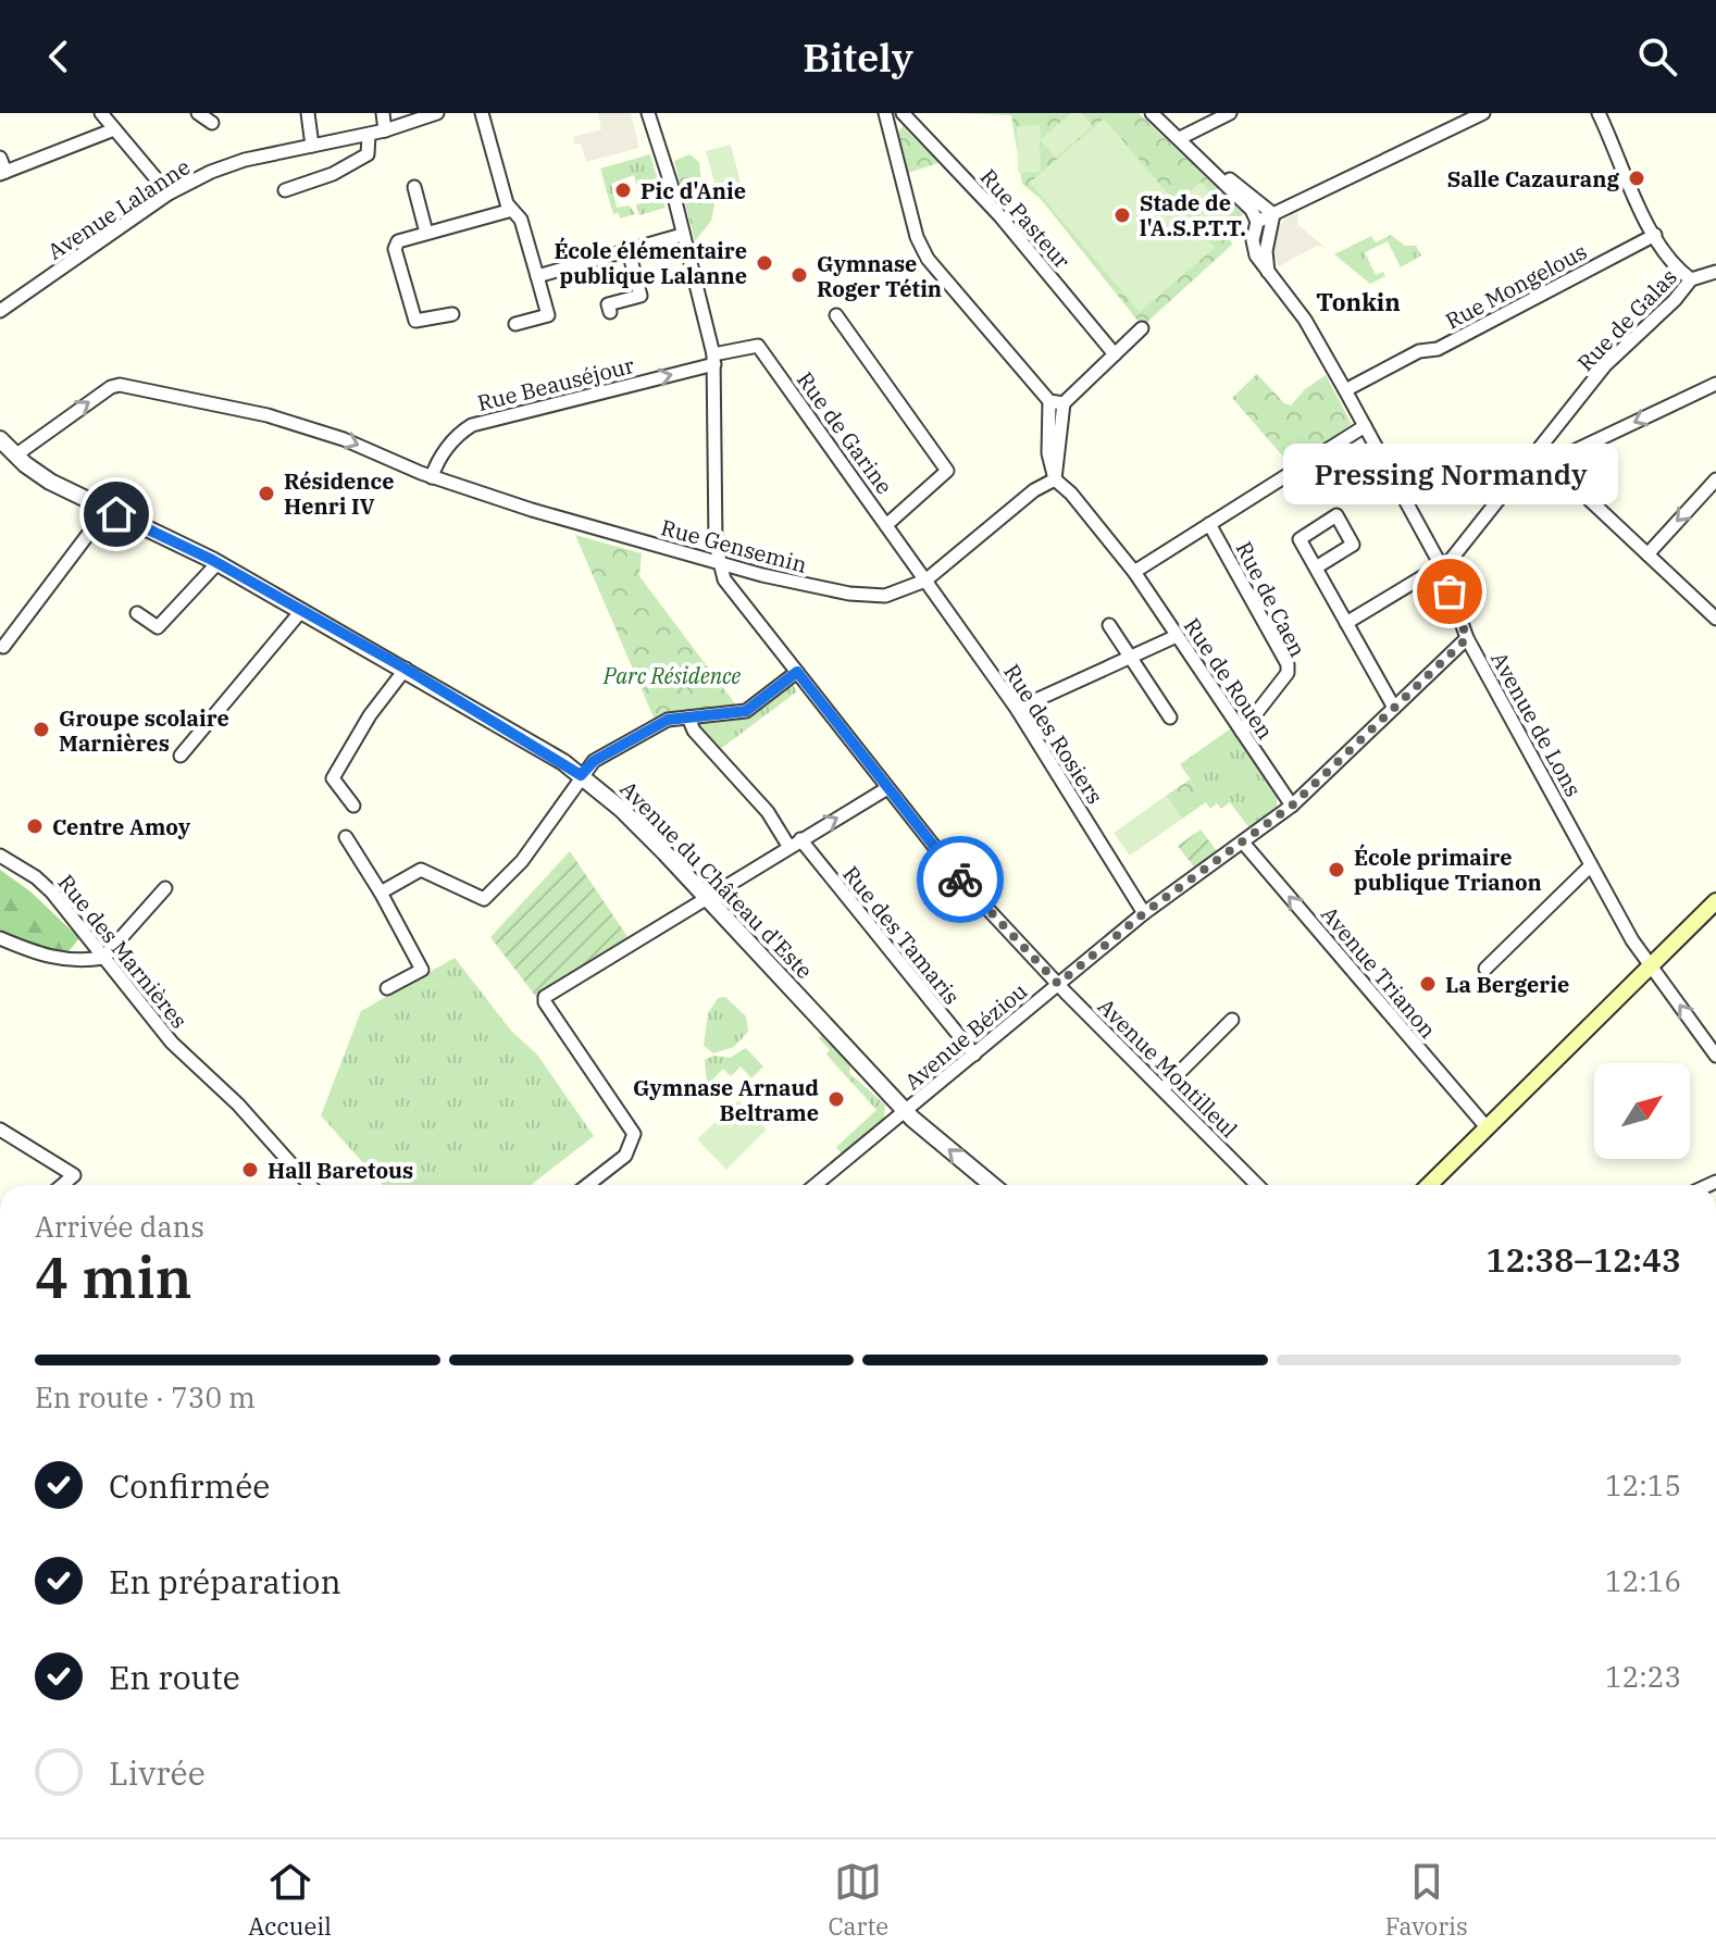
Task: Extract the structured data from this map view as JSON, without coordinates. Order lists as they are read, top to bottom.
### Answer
{
  "streets": {
    "street": [
      "Avenue Lalanne",
      "Rue Pasteur",
      "Rue Mongelous",
      "Rue de Galas",
      "Rue Beauséjour",
      "Rue de Garine",
      "Rue Gensemin",
      "Rue de Caen",
      "Rue de Rouen",
      "Avenue de Lons",
      "Rue des Rosiers",
      "Avenue du Château d'Este",
      "Rue des Tamaris",
      "Rue des Marnières",
      "Avenue Trianon",
      "Avenue Béziou",
      "Avenue Montilleul"
    ]
  },
  "crossings": [
    ["Rue Mongelous", "Avenue de Lons"],
    ["Rue de Galas", "Avenue de Lons"],
    ["Rue Beauséjour", "Rue de Garine"],
    ["Rue Beauséjour", "Rue Gensemin"],
    ["Rue de Garine", "Rue Gensemin"],
    ["Rue de Garine", "Rue des Rosiers"],
    ["Rue Gensemin", "Rue des Rosiers"],
    ["Rue Gensemin", "Avenue du Château d'Este"],
    ["Rue Gensemin", "Avenue Montilleul"],
    ["Rue de Caen", "Rue de Rouen"],
    ["Rue de Rouen", "Avenue Béziou"],
    ["Avenue de Lons", "Avenue Béziou"],
    ["Rue des Rosiers", "Avenue Béziou"],
    ["Avenue du Château d'Este", "Avenue Béziou"],
    ["Rue des Tamaris", "Avenue Béziou"],
    ["Avenue Trianon", "Avenue Béziou"],
    ["Avenue Béziou", "Avenue Montilleul"]
  ],
  "one_way": ["Rue Beauséjour", "Rue Gensemin", "Avenue Trianon"],
  "districts": ["Tonkin"],
  "parks": ["Parc Résidence"],
  "places": [
    "Salle Cazaurang",
    "Pic d'Anie",
    "Stade de l'A.S.P.T.T.",
    "École élémentaire publique Lalanne",
    "Gymnase Roger Tétin",
    "Résidence Henri IV",
    "Pressing Normandy",
    "Groupe scolaire Marnières",
    "Centre Amoy",
    "École primaire publique Trianon",
    "La Bergerie",
    "Gymnase Arnaud Beltrame",
    "Hall Baretous"
  ],
  "north": "top right",
  "page": {
    "header": "Bitely",
    "bubble": "Pressing Normandy",
    "heading": ["4 min", "Arrivée dans", "12:38–12:43"],
    "bar": "En route · 730 m",
    "list": [
      ["Confirmée", "12:15"],
      ["En préparation", "12:16"],
      ["En route", "12:23"],
      "Livrée"
    ],
    "tabs": ["Accueil", "Carte", "Favoris"]
  }
}
